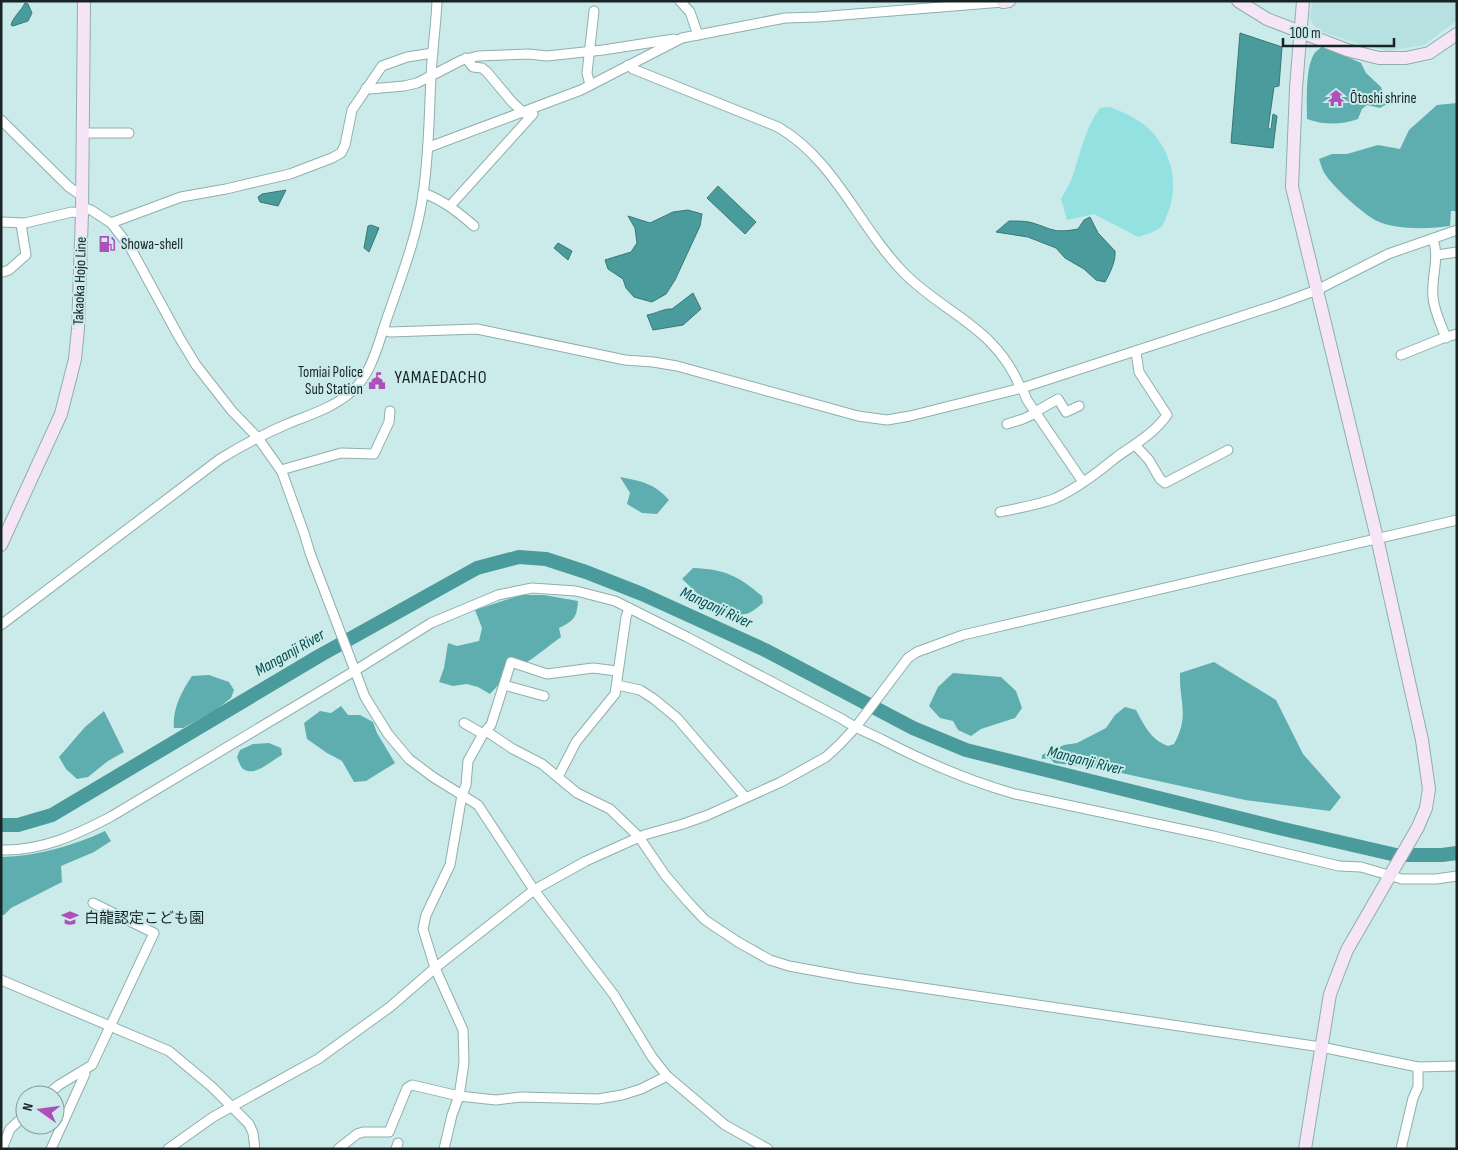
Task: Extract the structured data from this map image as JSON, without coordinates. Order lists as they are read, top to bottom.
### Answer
{
  "streets": {
    "street": ["Takaoka Hojo Line"]
  },
  "districts": ["YAMAEDACHO"],
  "water": ["Manganji River"],
  "places": {
    "temple": ["Ōtoshi shrine"],
    "fuel station": ["Showa-shell"],
    "public building": ["Tomiai Police Sub Station"],
    "school or university": ["白龍認定こども園"]
  },
  "scale_bar": "100 m",
  "north": "left"
}
